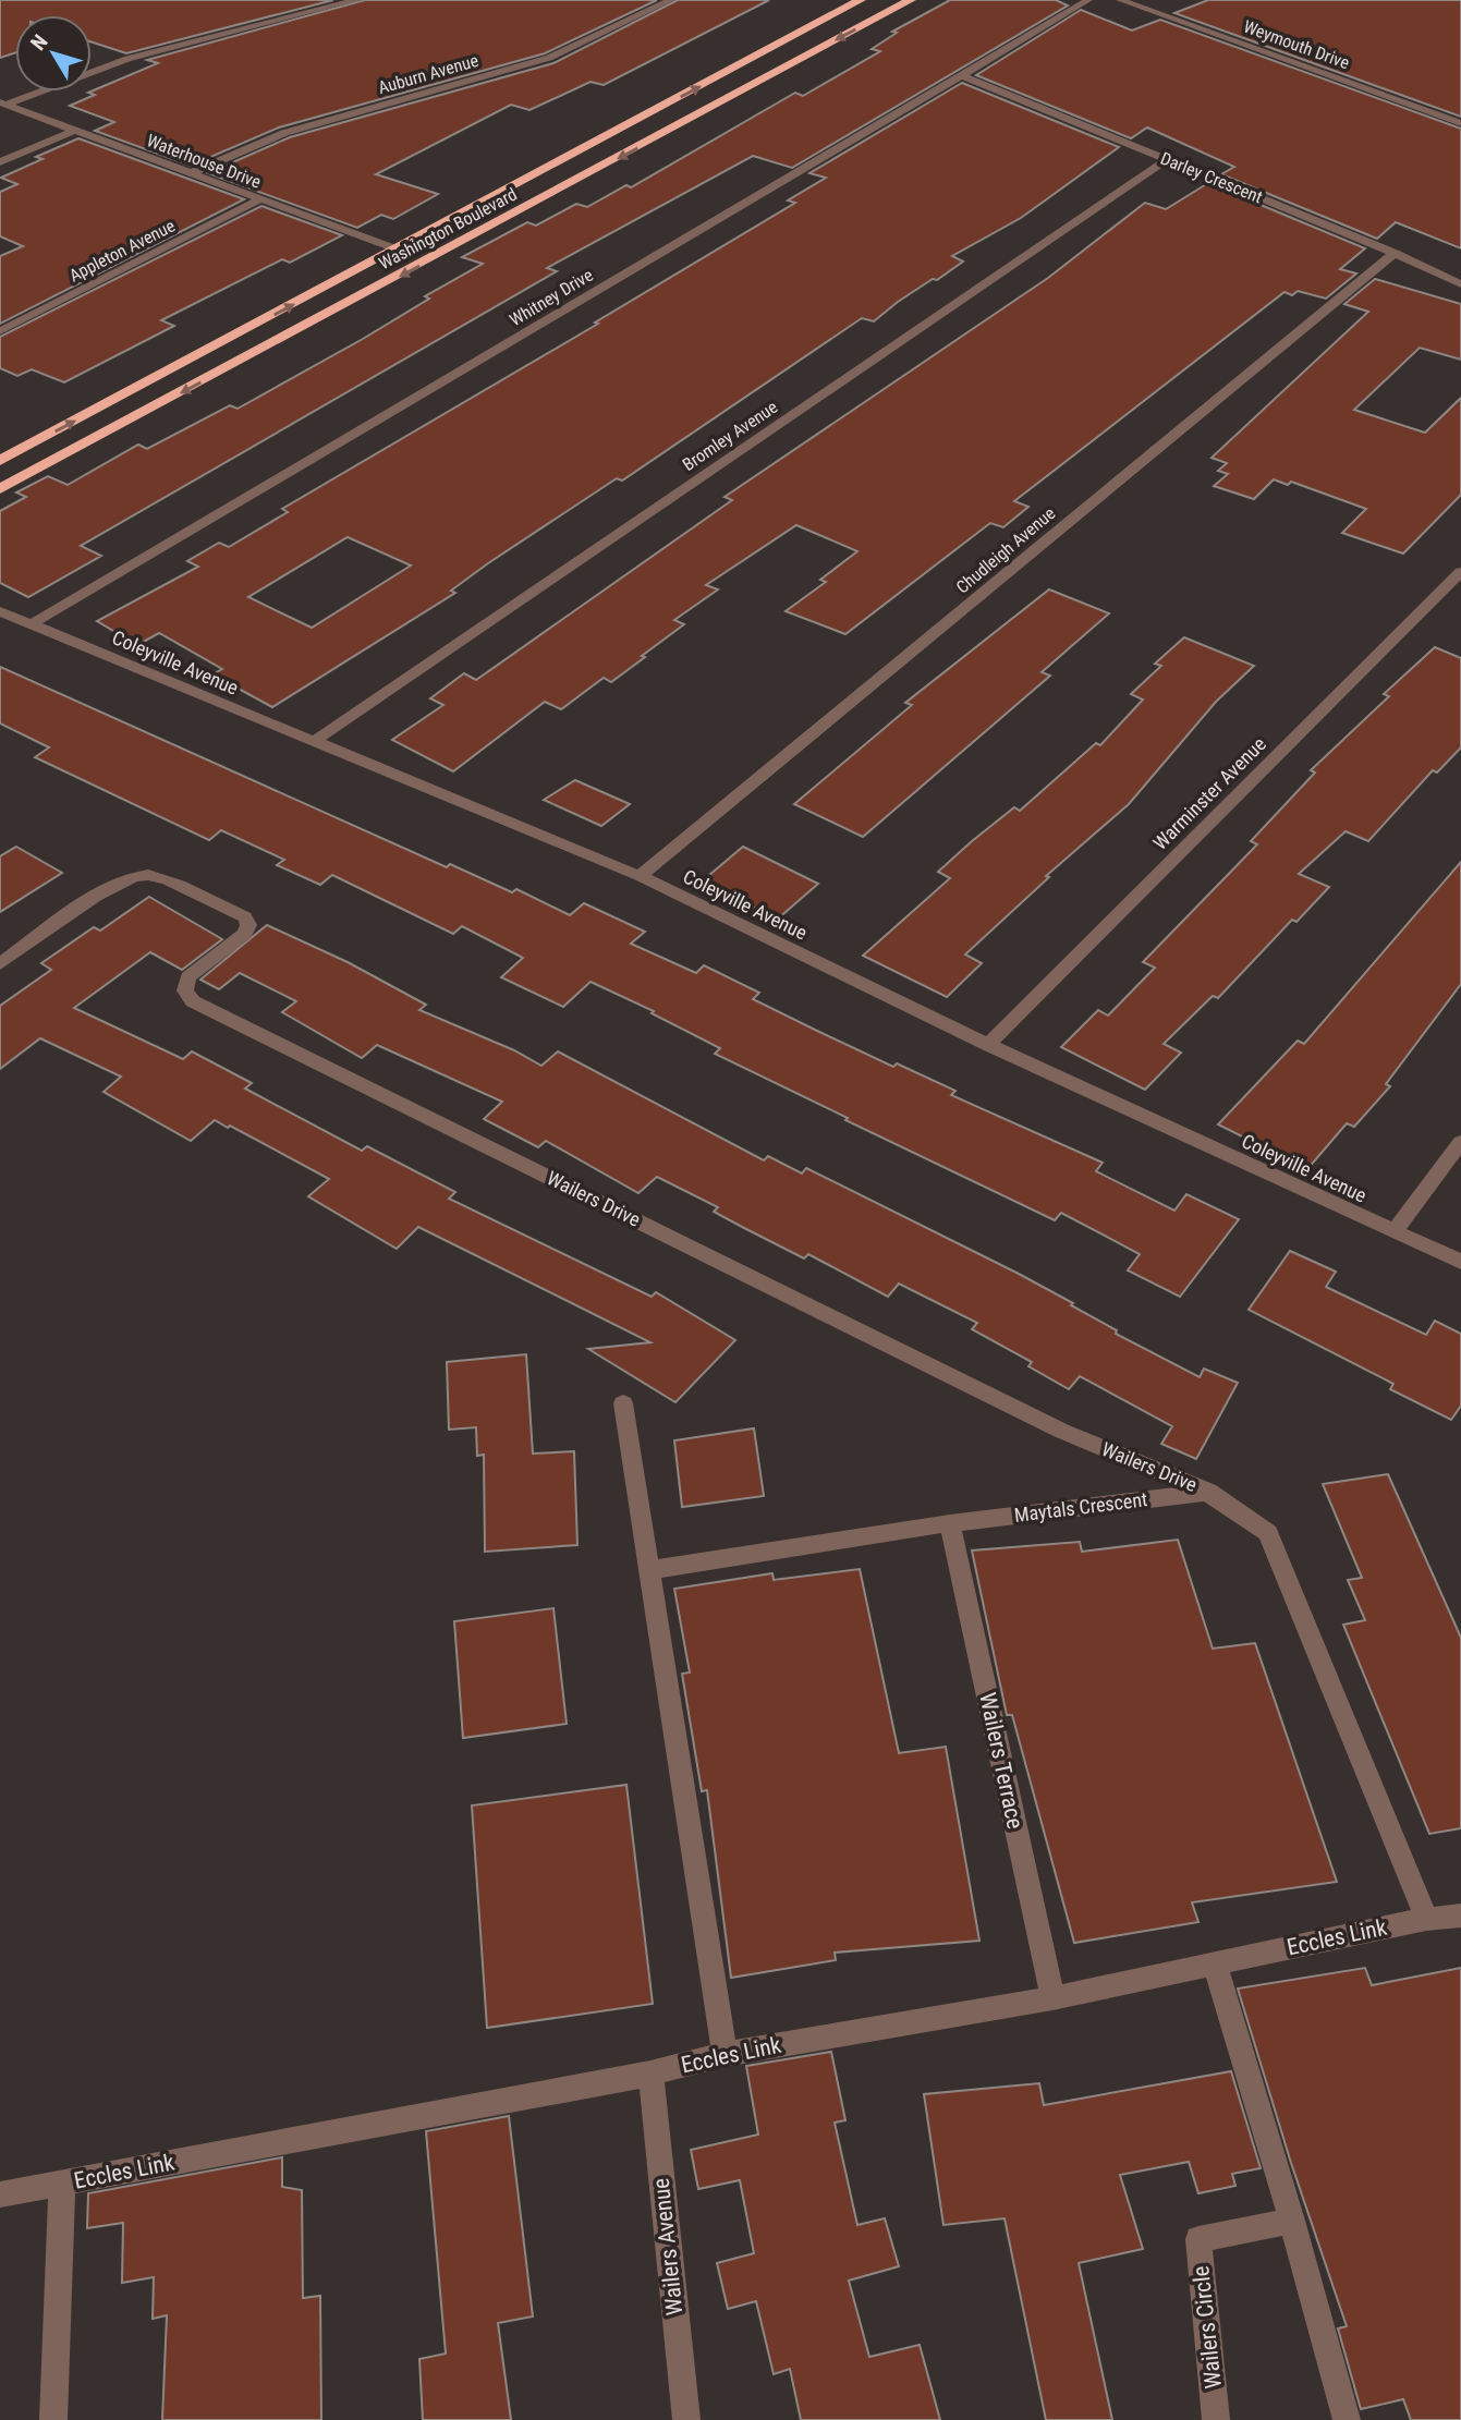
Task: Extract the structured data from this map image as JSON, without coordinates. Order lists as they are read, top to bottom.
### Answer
{
  "streets": {
    "highway": ["Washington Boulevard"],
    "street": [
      "Weymouth Drive",
      "Auburn Avenue",
      "Waterhouse Drive",
      "Darley Crescent",
      "Appleton Avenue",
      "Whitney Drive",
      "Bromley Avenue",
      "Chudleigh Avenue",
      "Coleyville Avenue",
      "Warminster Avenue",
      "Wailers Drive",
      "Maytals Crescent",
      "Wailers Terrace",
      "Eccles Link",
      "Wailers Avenue",
      "Wailers Circle"
    ]
  },
  "crossings": [
    ["Auburn Avenue", "Waterhouse Drive"],
    ["Waterhouse Drive", "Washington Boulevard"],
    ["Waterhouse Drive", "Appleton Avenue"],
    ["Darley Crescent", "Whitney Drive"],
    ["Darley Crescent", "Bromley Avenue"],
    ["Darley Crescent", "Chudleigh Avenue"],
    ["Whitney Drive", "Coleyville Avenue"],
    ["Bromley Avenue", "Coleyville Avenue"],
    ["Chudleigh Avenue", "Coleyville Avenue"],
    ["Coleyville Avenue", "Warminster Avenue"],
    ["Wailers Drive", "Maytals Crescent"],
    ["Maytals Crescent", "Wailers Terrace"],
    ["Wailers Terrace", "Eccles Link"],
    ["Eccles Link", "Wailers Avenue"]
  ],
  "north": "top left"
}
